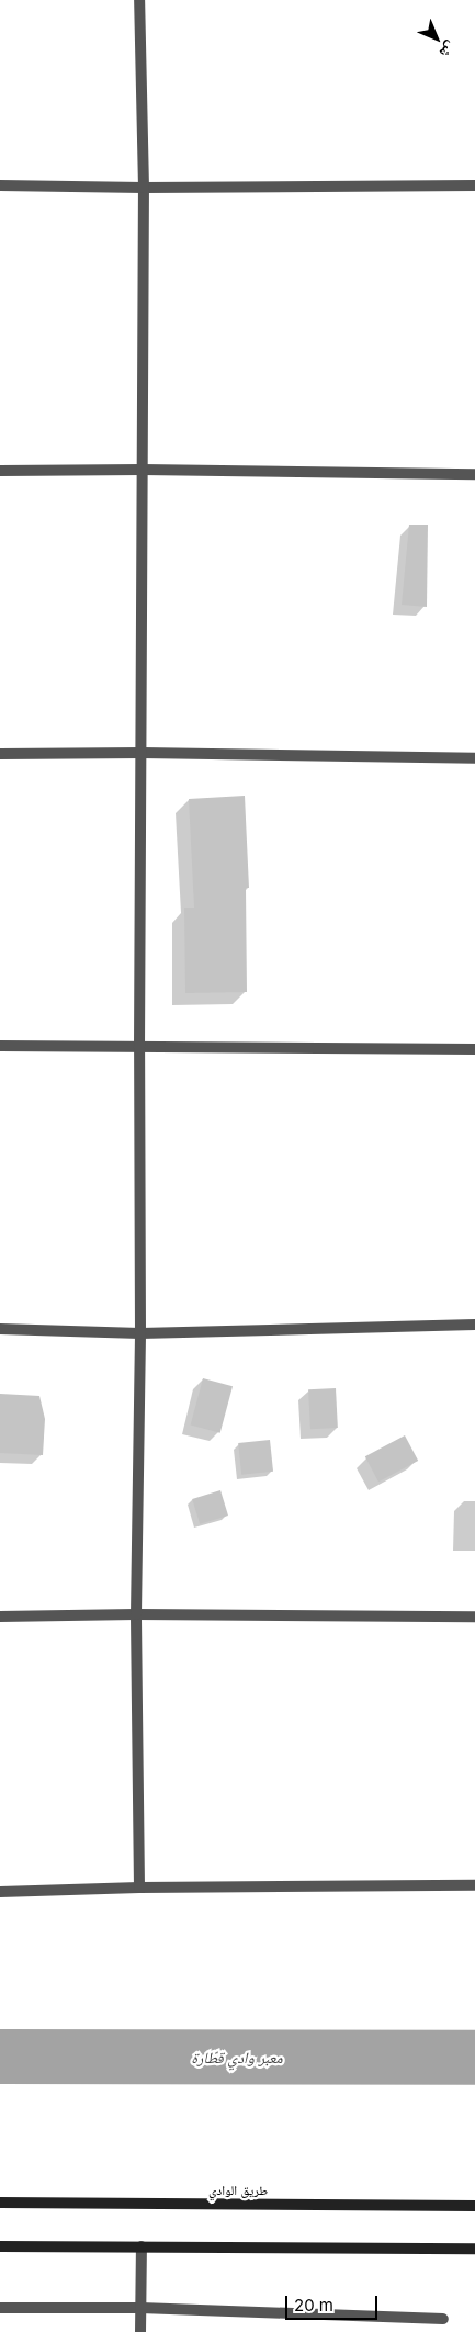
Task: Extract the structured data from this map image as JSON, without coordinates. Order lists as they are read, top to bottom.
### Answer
{
  "streets": {
    "main road": ["طريق الوادي"]
  },
  "water": ["معبر وادي قطّارة"],
  "scale_bar": "20 m",
  "north": "bottom right"
}
